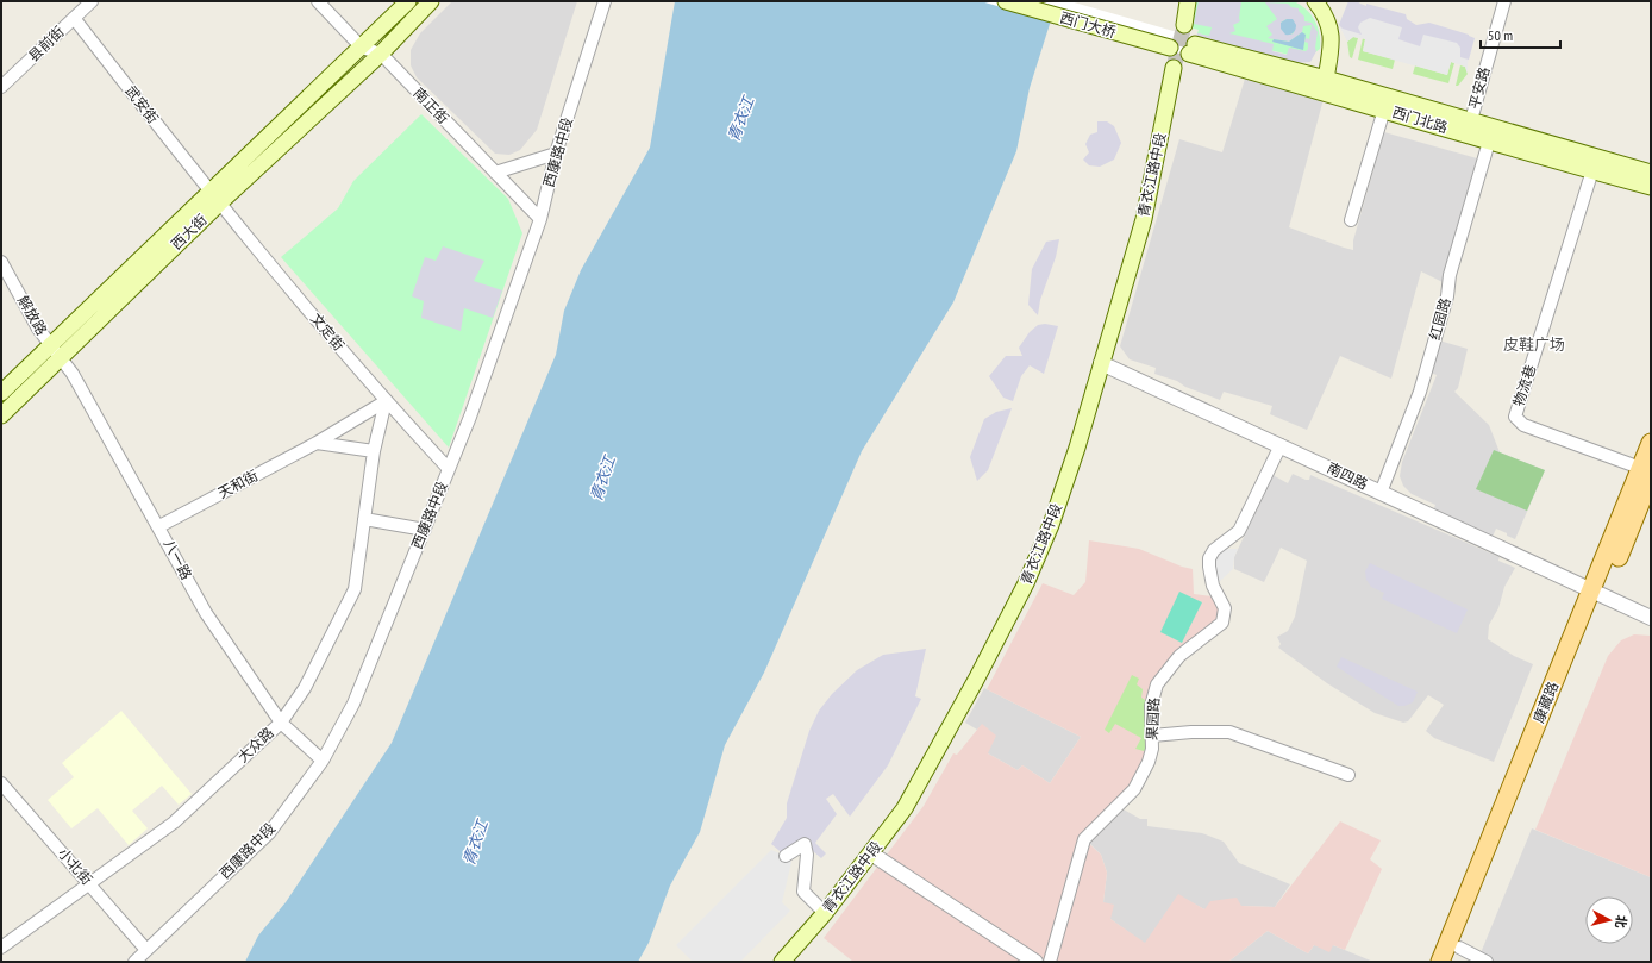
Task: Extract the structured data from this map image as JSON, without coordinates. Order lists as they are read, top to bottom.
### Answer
{
  "streets": {
    "main road": [
      "西门大桥",
      "西门北路",
      "青衣江路中段",
      "西大街",
      "康藏路"
    ],
    "street": [
      "县前街",
      "平安路",
      "武安街",
      "南正街",
      "西康路中段",
      "解放路",
      "红园路",
      "文定街",
      "物流巷",
      "南四路",
      "天和街",
      "八一路",
      "果园路",
      "大众路",
      "小北街"
    ]
  },
  "crossings": [
    ["县前街", "武安街"],
    ["平安路", "西门北路"],
    ["武安街", "西大街"],
    ["武安街", "文定街"],
    ["南正街", "西康路中段"],
    ["南正街", "西大街"],
    ["西门北路", "红园路"],
    ["西门北路", "物流巷"],
    ["西康路中段", "文定街"],
    ["西康路中段", "八一路"],
    ["西康路中段", "小北街"],
    ["青衣江路中段", "南四路"],
    ["西大街", "解放路"],
    ["西大街", "文定街"],
    ["西大街", "八一路"],
    ["解放路", "八一路"],
    ["红园路", "南四路"],
    ["文定街", "天和街"],
    ["文定街", "大众路"],
    ["物流巷", "康藏路"],
    ["南四路", "康藏路"],
    ["南四路", "果园路"],
    ["天和街", "八一路"],
    ["天和街", "大众路"],
    ["八一路", "大众路"],
    ["大众路", "小北街"]
  ],
  "districts": ["皮鞋广场"],
  "water": ["青衣江"],
  "scale_bar": "50 m",
  "north": "right"
}
